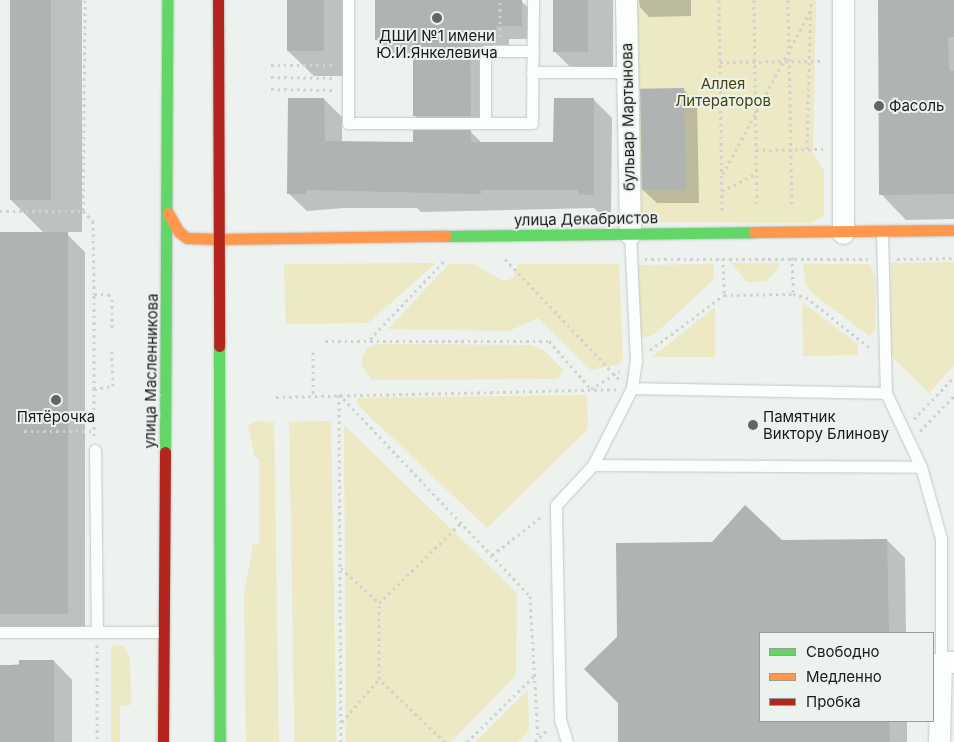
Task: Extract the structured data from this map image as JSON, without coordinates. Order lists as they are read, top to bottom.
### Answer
{
  "streets": {
    "main road": ["улица Декабристов", "улица Масленникова"],
    "street": ["бульвар Мартынова"]
  },
  "crossings": [
    ["бульвар Мартынова", "улица Декабристов"],
    ["улица Декабристов", "улица Масленникова"]
  ],
  "parks": ["Аллея Литераторов"],
  "places": [
    "ДШИ №1 имени Ю.И.Янкелевича",
    "Фасоль",
    "Пятёрочка",
    "Памятник Виктору Блинову"
  ],
  "legend": ["Свободно", "Медленно", "Пробка"]
}
